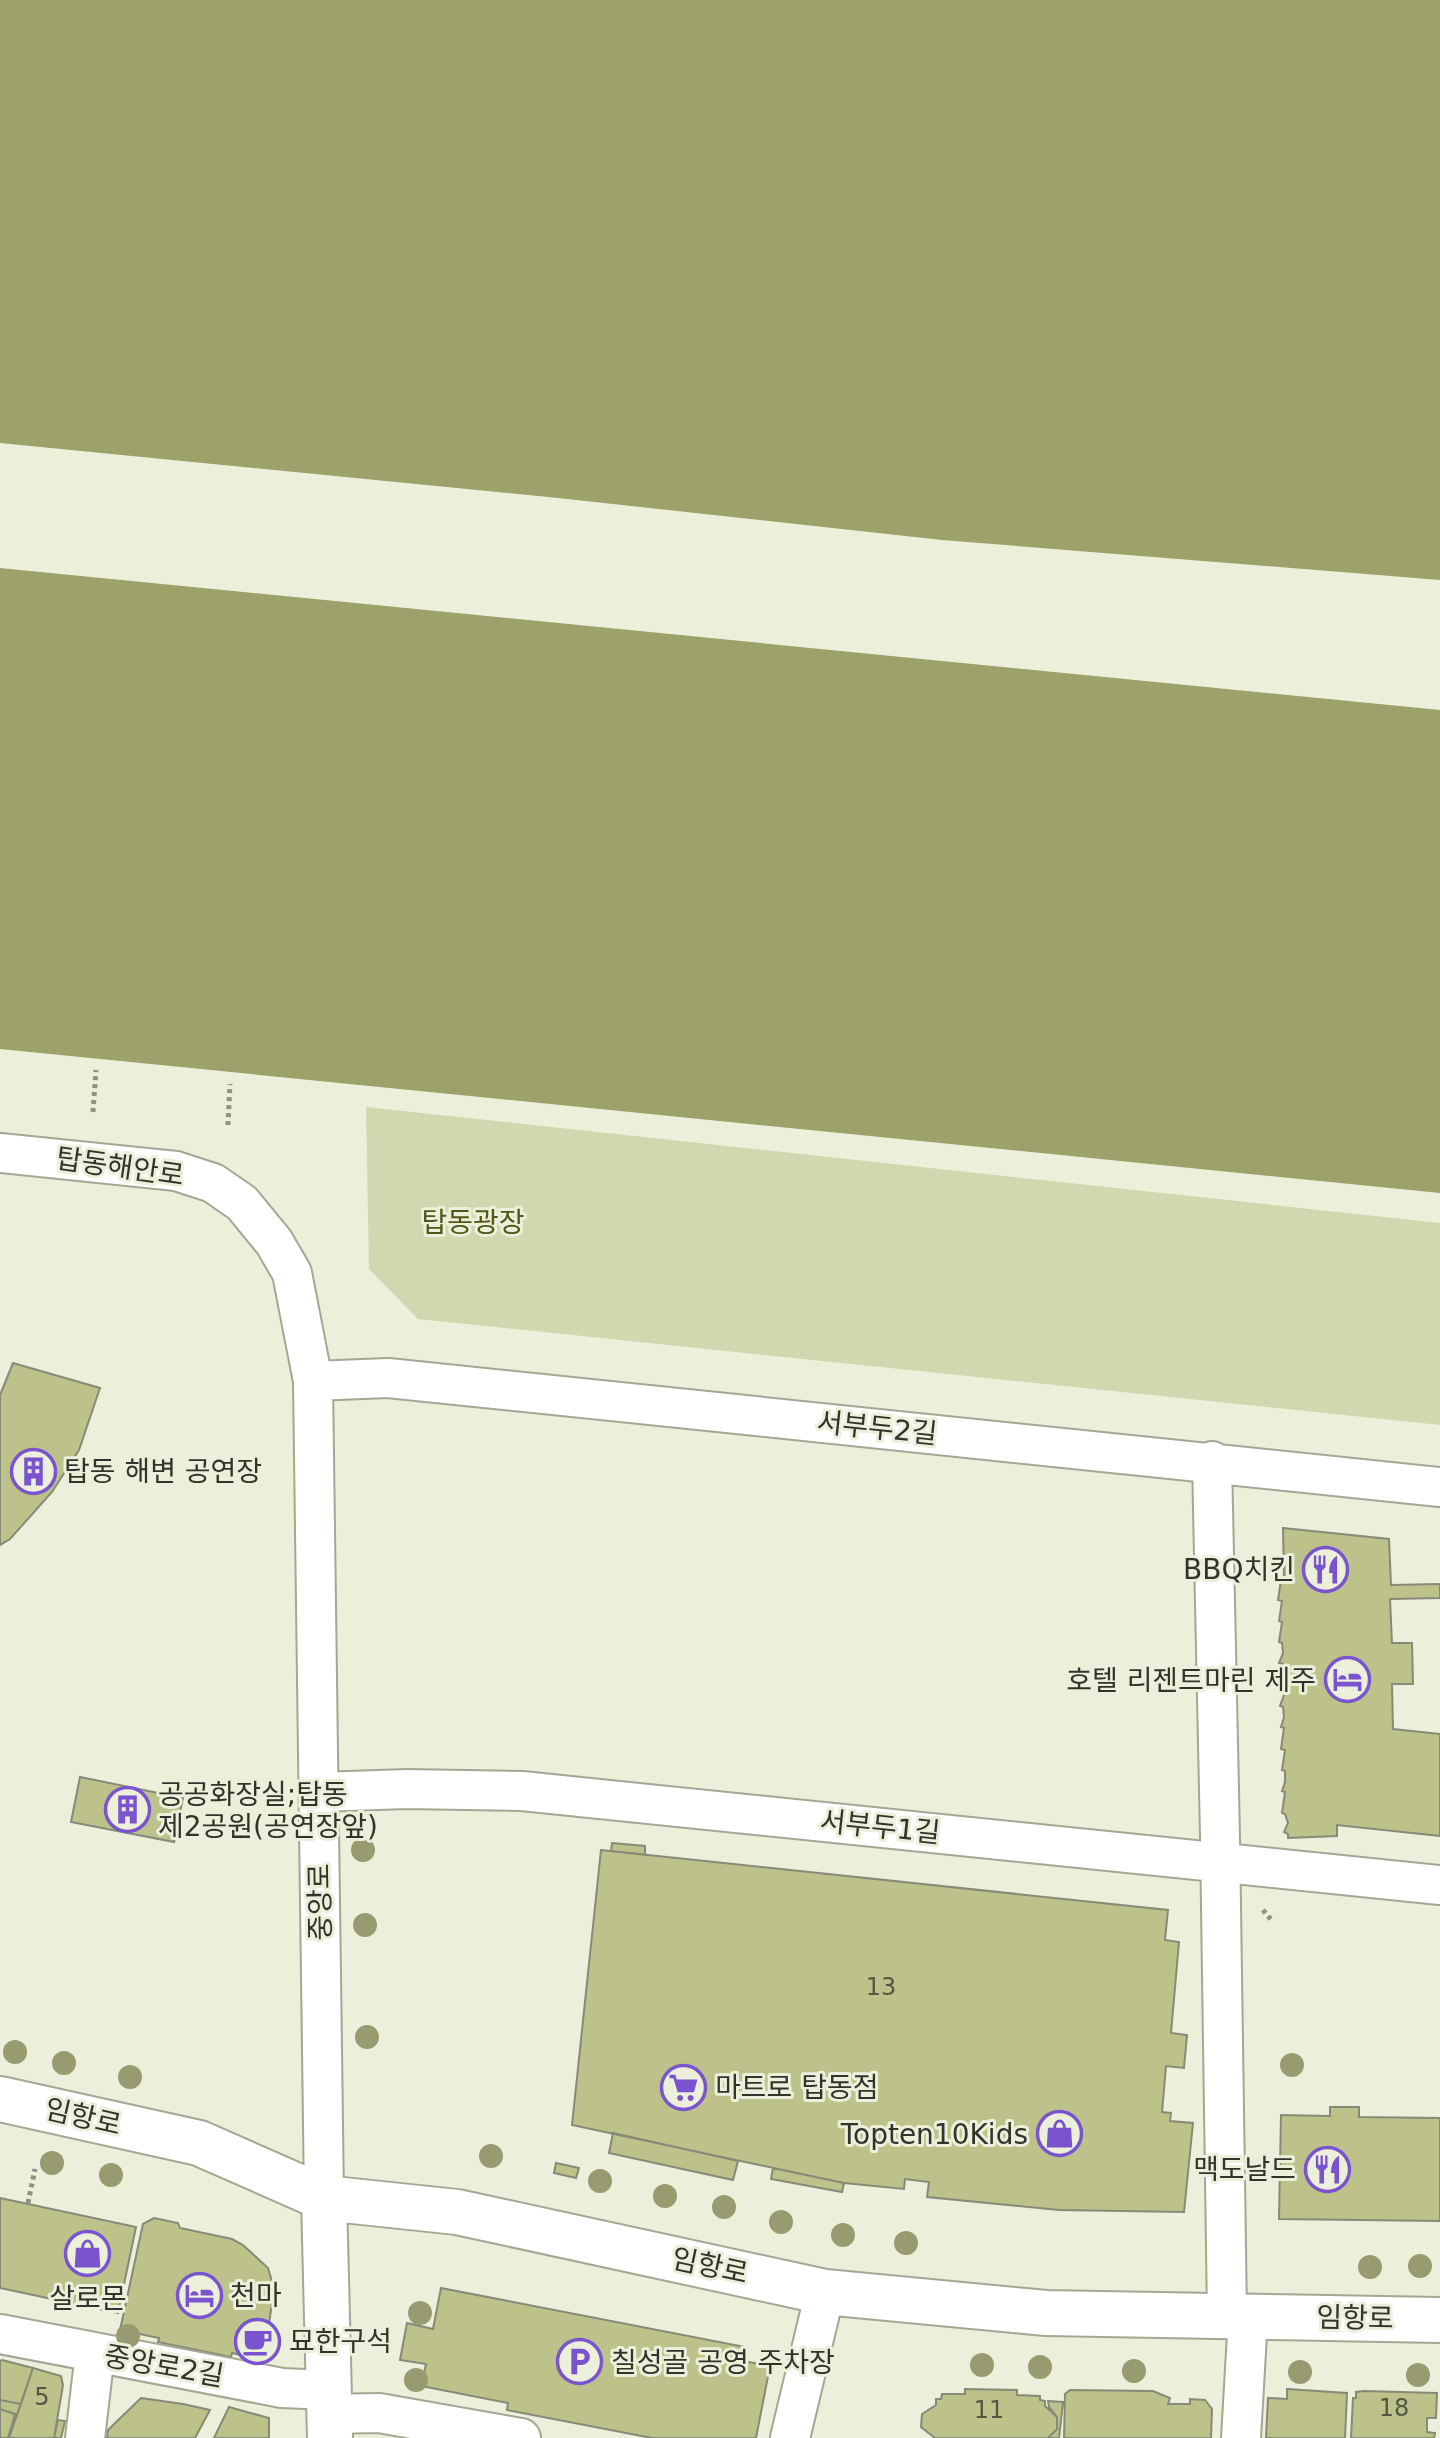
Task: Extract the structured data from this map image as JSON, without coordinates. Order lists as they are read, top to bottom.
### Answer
{
  "streets": {
    "main road": ["중앙로", "임항로"],
    "street": [
      "탑동해안로",
      "서부두2길",
      "서부두1길",
      "중앙로2길"
    ]
  },
  "crossings": [
    ["탑동해안로", "중앙로"],
    ["서부두2길", "중앙로"],
    ["서부두1길", "중앙로"],
    ["중앙로", "임항로"],
    ["중앙로", "중앙로2길"]
  ],
  "parks": ["탑동광장"],
  "places": {
    "building": ["탑동 해변 공연장", "공공화장실;탑동 제2공원(공연장앞)"],
    "restaurant": ["BBQ치킨", "맥도날드"],
    "hotel": ["호텔 리젠트마린 제주", "천마"],
    "supermarket": ["마트로 탑동점"],
    "shop": ["Topten10Kids", "살로몬"],
    "cafe": ["묘한구석"],
    "parking": ["칠성골 공영 주차장"]
  },
  "house_numbers": [
    "13",
    "5",
    "18",
    "11"
  ]
}
